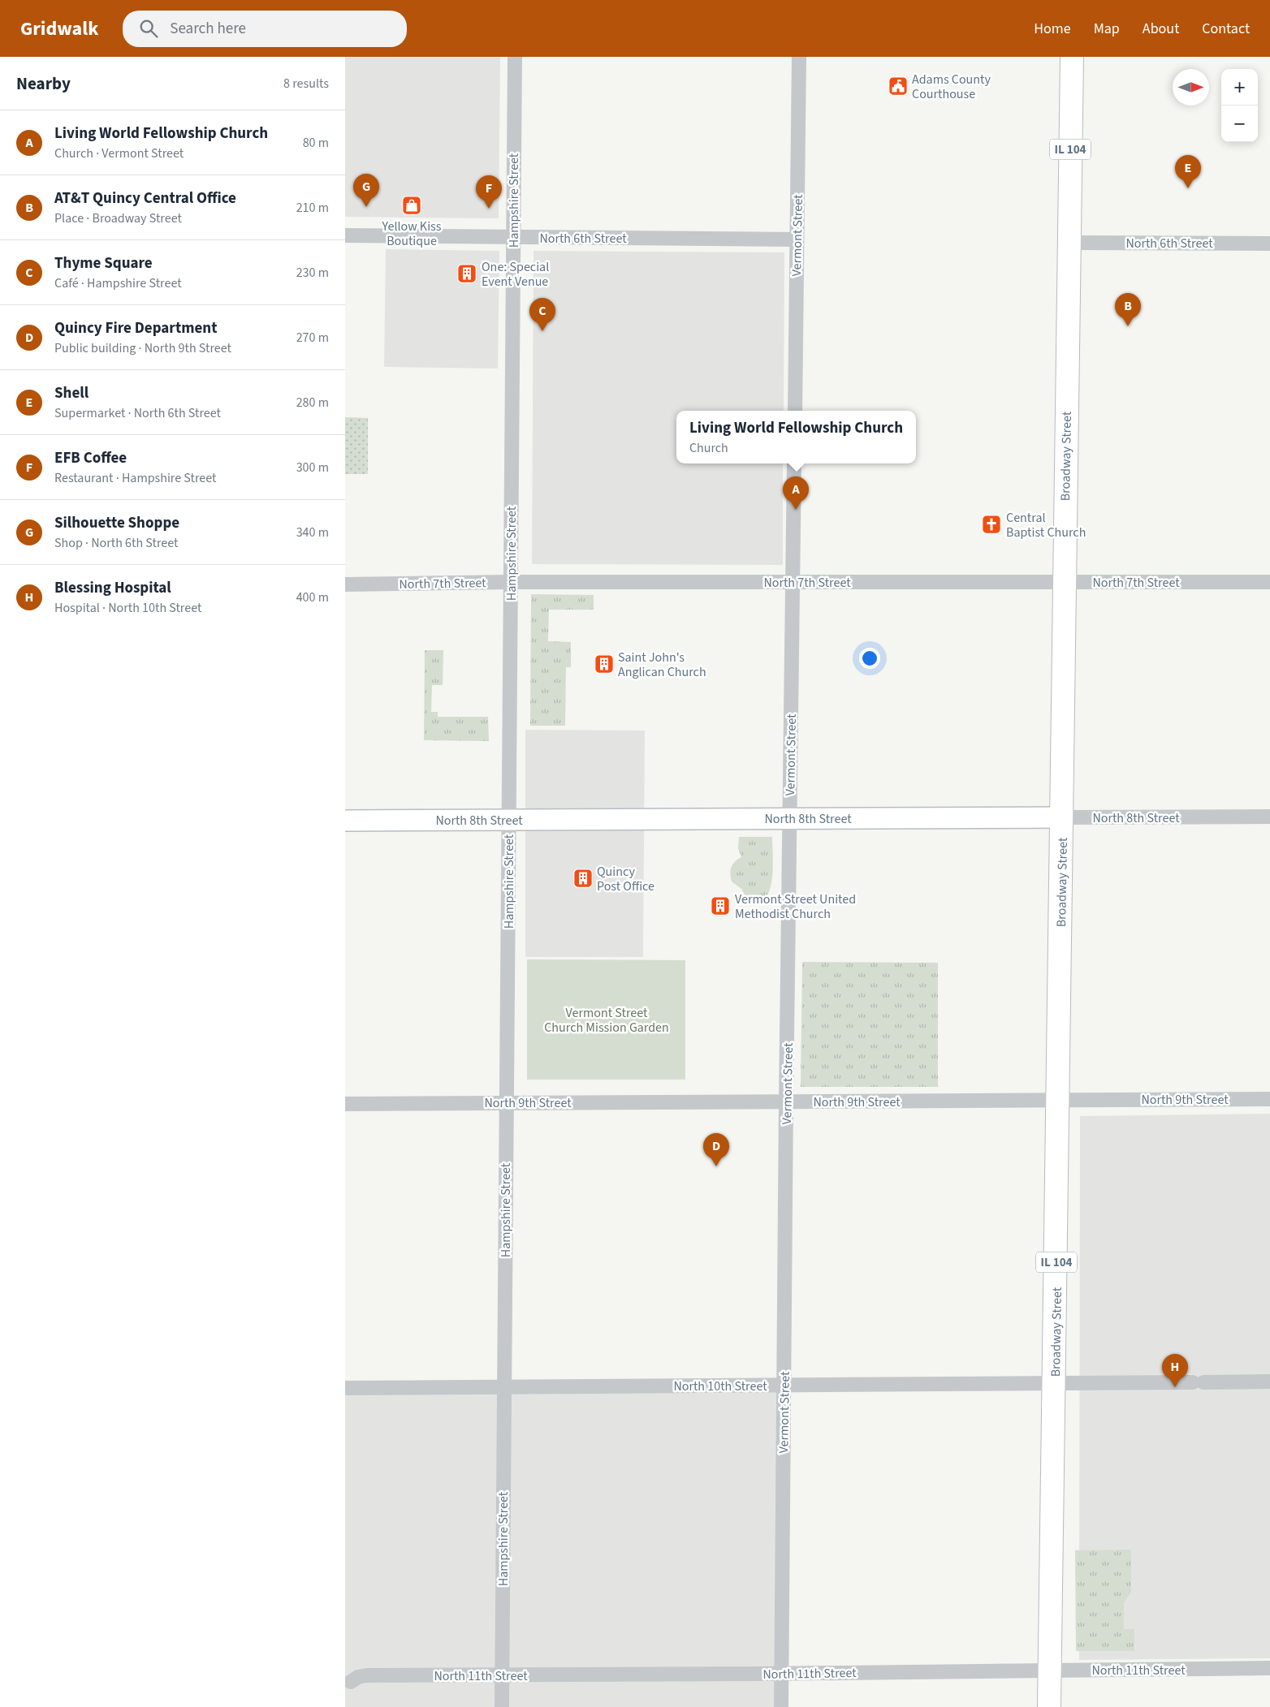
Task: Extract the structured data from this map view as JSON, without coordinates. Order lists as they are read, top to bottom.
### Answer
{
  "streets": {
    "main road": ["IL 104", "Broadway Street"],
    "street": [
      "Hampshire Street",
      "Vermont Street",
      "North 6th Street",
      "North 7th Street",
      "North 8th Street",
      "North 9th Street",
      "North 10th Street",
      "North 11th Street"
    ]
  },
  "crossings": [
    ["Hampshire Street", "North 6th Street"],
    ["Hampshire Street", "North 7th Street"],
    ["Hampshire Street", "North 8th Street"],
    ["Hampshire Street", "North 9th Street"],
    ["Hampshire Street", "North 10th Street"],
    ["Hampshire Street", "North 11th Street"],
    ["Vermont Street", "North 6th Street"],
    ["Vermont Street", "North 7th Street"],
    ["Vermont Street", "North 8th Street"],
    ["Vermont Street", "North 9th Street"],
    ["Vermont Street", "North 10th Street"],
    ["Vermont Street", "North 11th Street"],
    ["North 6th Street", "Broadway Street"],
    ["Broadway Street", "North 7th Street"],
    ["Broadway Street", "North 8th Street"],
    ["Broadway Street", "North 9th Street"],
    ["Broadway Street", "North 10th Street"],
    ["Broadway Street", "North 11th Street"]
  ],
  "parks": ["Vermont Street Church Mission Garden"],
  "places": {
    "public building": ["Adams County Courthouse"],
    "shop": ["Yellow Kiss Boutique"],
    "building": [
      "One: Special Event Venue",
      "Saint John's Anglican Church",
      "Quincy Post Office",
      "Vermont Street United Methodist Church"
    ],
    "church": ["Central Baptist Church"]
  },
  "north": "right",
  "page": {
    "header": "Gridwalk",
    "search": "Search here",
    "nav": [
      "Home",
      "Map",
      "About",
      "Contact"
    ],
    "heading": ["Nearby", "8 results"],
    "map_buttons": ["+", "−"],
    "list": [
      {
        "mark": "A",
        "name": "Living World Fellowship Church",
        "note": "Church · Vermont Street",
        "value": "80 m"
      },
      {
        "mark": "B",
        "name": "AT&T Quincy Central Office",
        "note": "Place · Broadway Street",
        "value": "210 m"
      },
      {
        "mark": "C",
        "name": "Thyme Square",
        "note": "Café · Hampshire Street",
        "value": "230 m"
      },
      {
        "mark": "D",
        "name": "Quincy Fire Department",
        "note": "Public building · North 9th Street",
        "value": "270 m"
      },
      {
        "mark": "E",
        "name": "Shell",
        "note": "Supermarket · North 6th Street",
        "value": "280 m"
      },
      {
        "mark": "F",
        "name": "EFB Coffee",
        "note": "Restaurant · Hampshire Street",
        "value": "300 m"
      },
      {
        "mark": "G",
        "name": "Silhouette Shoppe",
        "note": "Shop · North 6th Street",
        "value": "340 m"
      },
      {
        "mark": "H",
        "name": "Blessing Hospital",
        "note": "Hospital · North 10th Street",
        "value": "400 m"
      }
    ],
    "pins": [
      "E",
      "G",
      "F",
      "B",
      "C",
      "A",
      "D",
      "H"
    ],
    "popup": ["Living World Fellowship Church", "Church"]
  }
}
